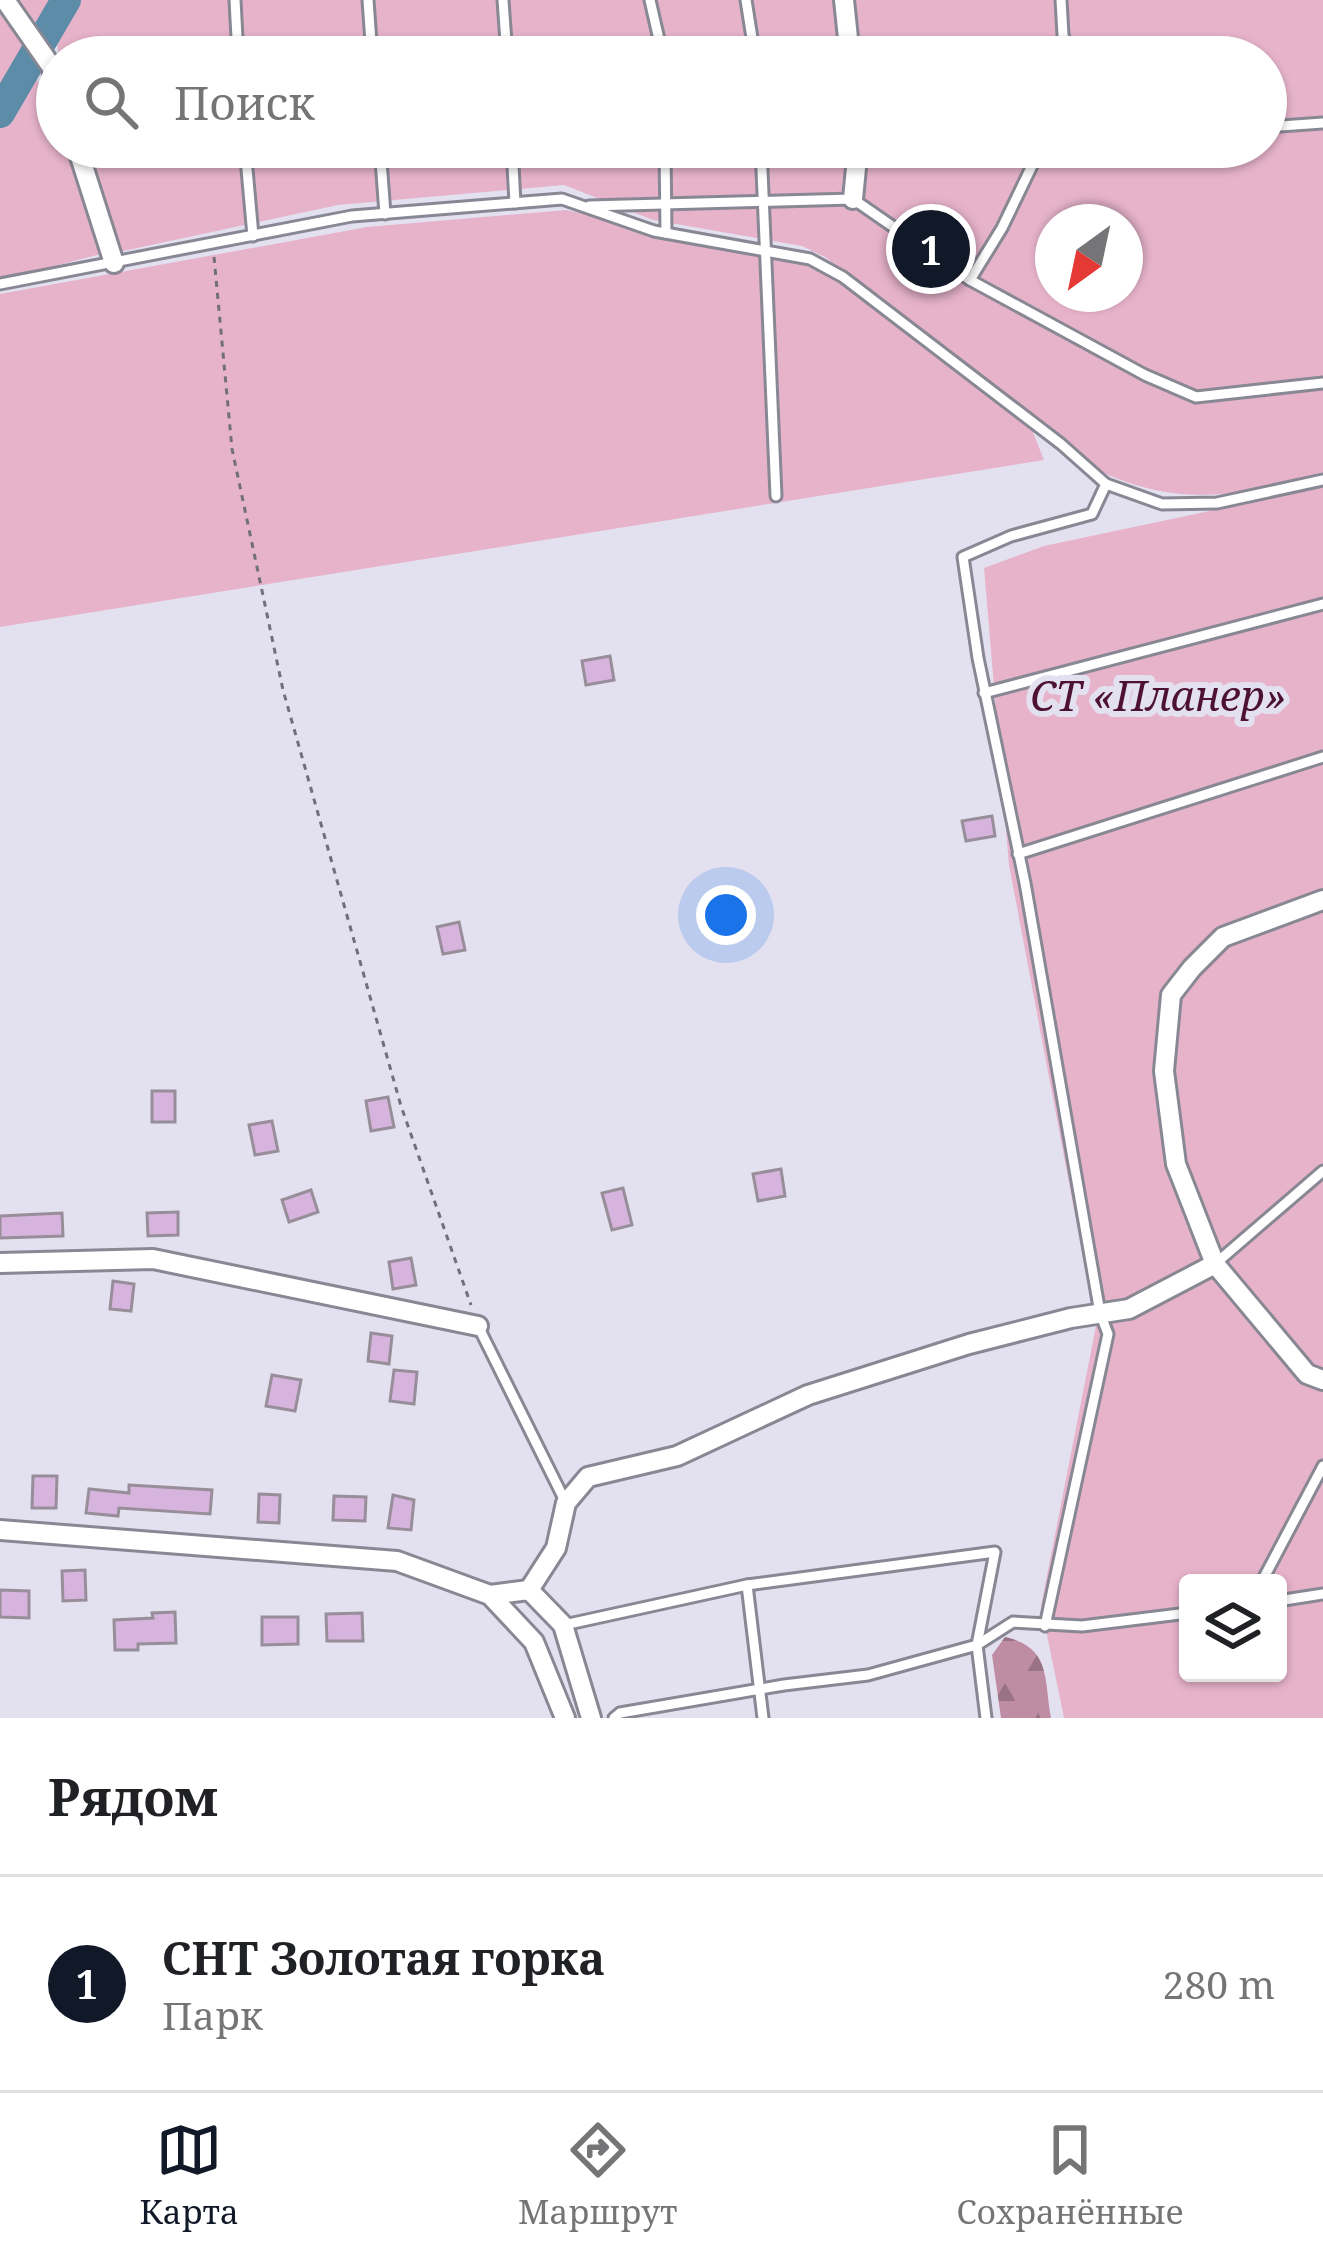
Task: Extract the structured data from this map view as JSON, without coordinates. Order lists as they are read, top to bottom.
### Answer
{
  "parks": ["СТ «Планер»"],
  "north": "bottom left",
  "page": {
    "search": "Поиск",
    "pins": "1",
    "heading": "Рядом",
    "list": [
      {
        "mark": "1",
        "name": "СНТ Золотая горка",
        "note": "Парк",
        "value": "280 m"
      }
    ],
    "nav": ["Карта", "Маршрут", "Сохранённые"]
  }
}
